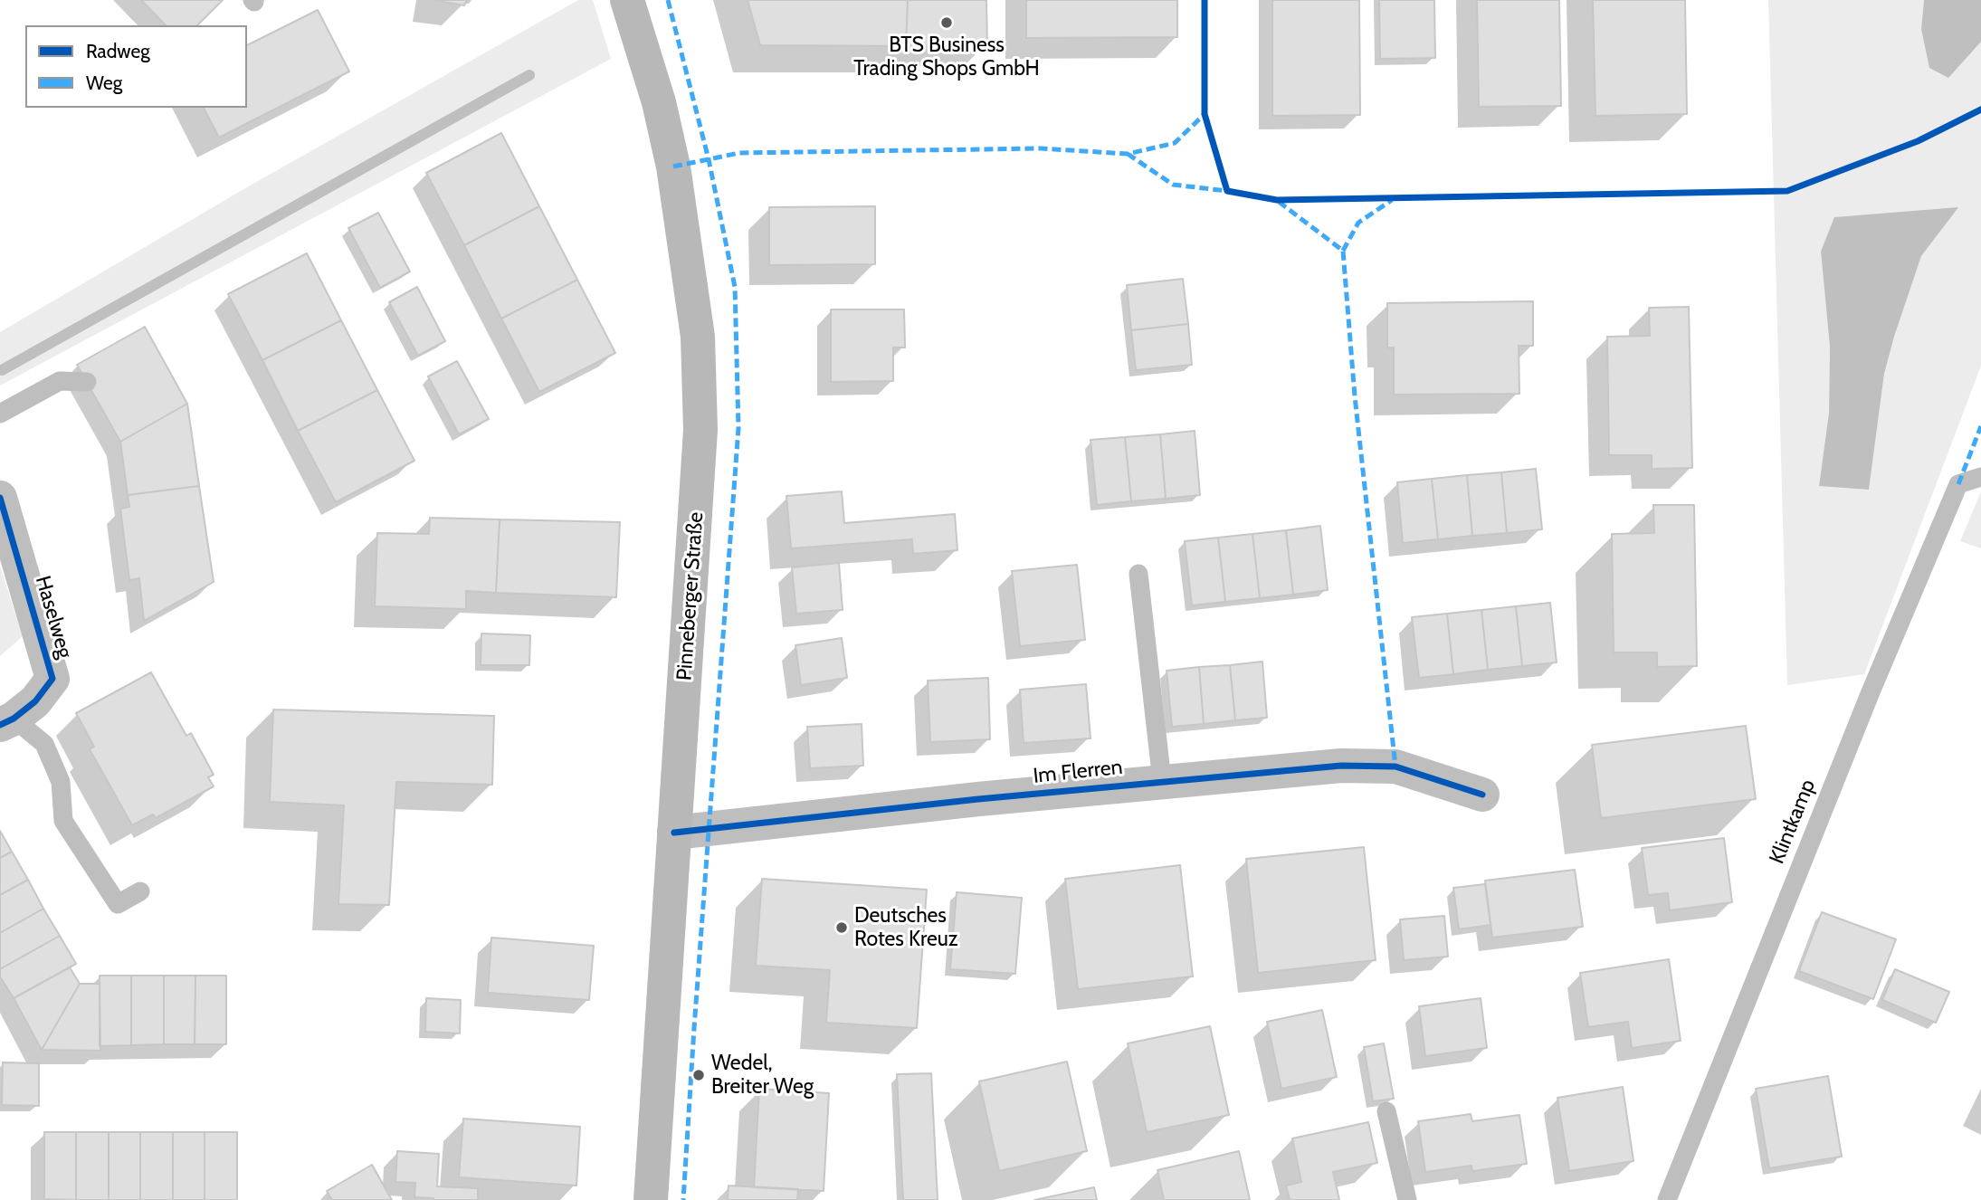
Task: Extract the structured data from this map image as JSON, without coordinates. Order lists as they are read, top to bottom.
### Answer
{
  "streets": {
    "main road": ["Pinneberger Straße"],
    "street": ["Haselweg", "Im Flerren"],
    "lane": ["Klintkamp"]
  },
  "crossings": [
    ["Pinneberger Straße", "Im Flerren"]
  ],
  "places": ["BTS Business Trading Shops GmbH", "Deutsches Rotes Kreuz", "Wedel, Breiter Weg"],
  "legend": ["Radweg", "Weg"]
}
